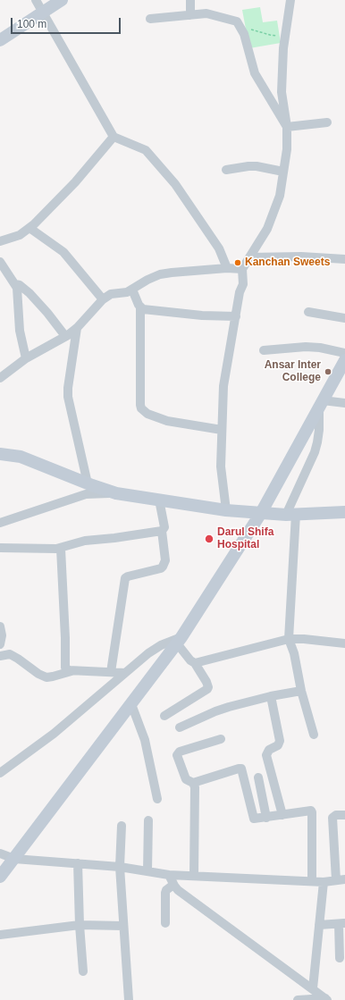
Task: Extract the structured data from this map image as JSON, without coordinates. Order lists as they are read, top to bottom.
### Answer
{
  "places": ["Kanchan Sweets", "Ansar Inter College", "Darul Shifa Hospital"],
  "scale_bar": "100 m"
}
